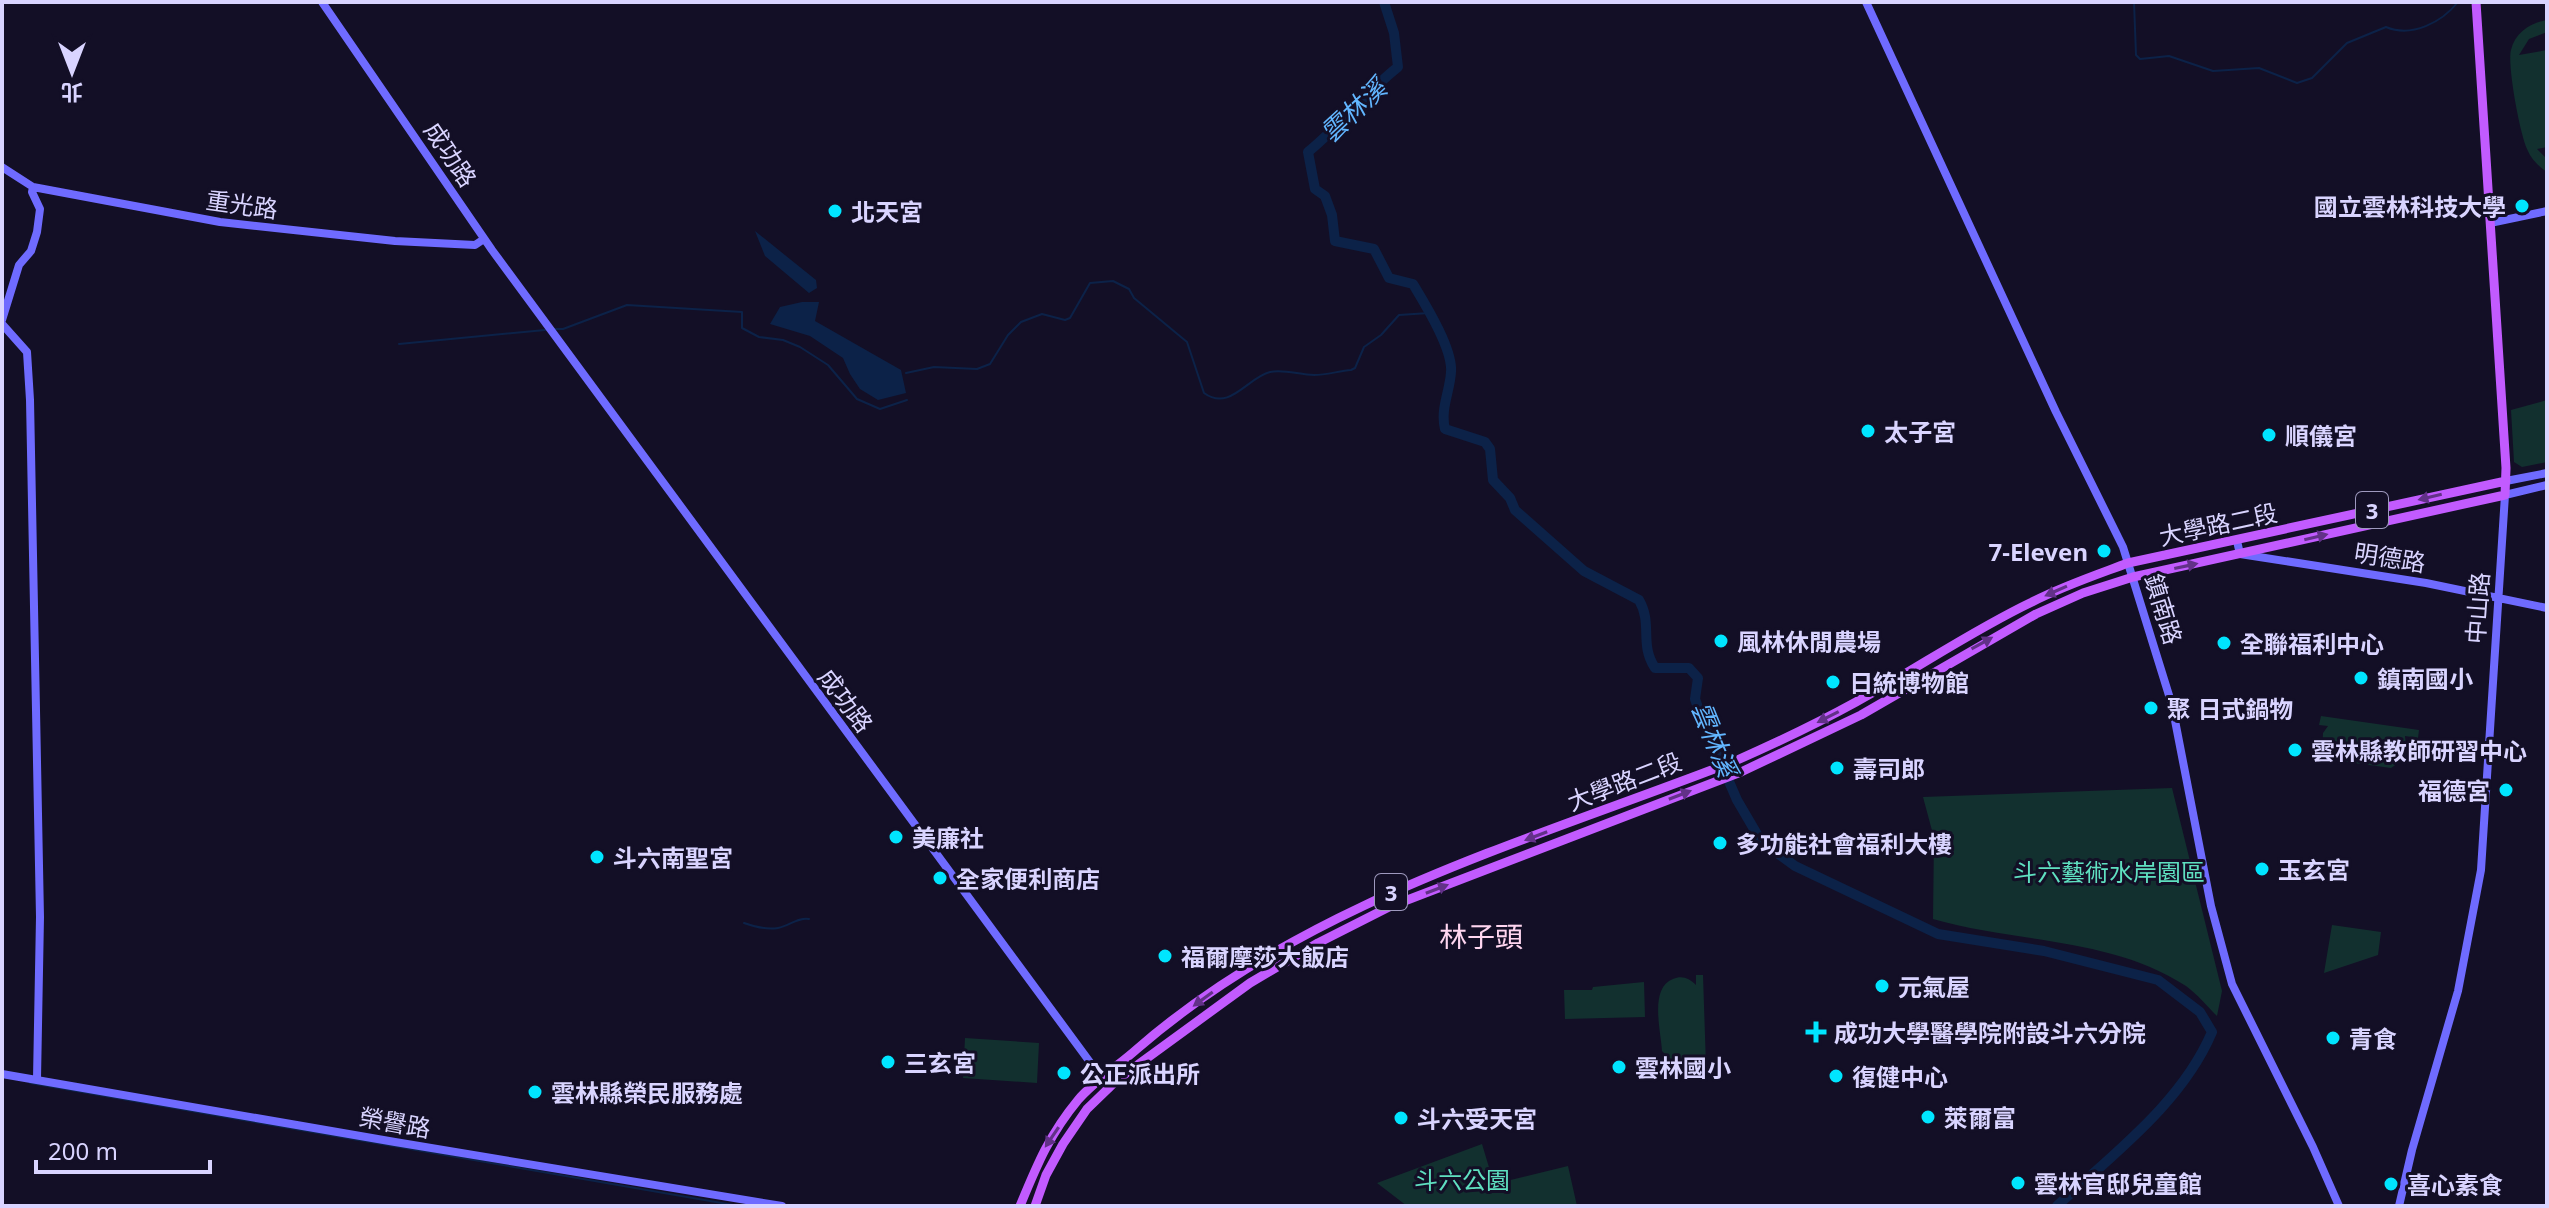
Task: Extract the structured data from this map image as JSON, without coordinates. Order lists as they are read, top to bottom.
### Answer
{
  "streets": {
    "main road": ["3", "大學路二段", "中山路"],
    "street": [
      "成功路",
      "重光路",
      "明德路",
      "鎮南路",
      "榮譽路"
    ]
  },
  "crossings": [
    ["成功路", "重光路"],
    ["成功路", "3"],
    ["成功路", "大學路二段"],
    ["3", "大學路二段"],
    ["大學路二段", "明德路"],
    ["大學路二段", "中山路"],
    ["大學路二段", "鎮南路"],
    ["明德路", "中山路"]
  ],
  "districts": ["林子頭"],
  "water": ["雲林溪"],
  "parks": ["斗六藝術水岸園區", "斗六公園"],
  "places": {
    "other": [
      "國立雲林科技大學",
      "北天宮",
      "太子宮",
      "順儀宮",
      "7-Eleven",
      "風林休閒農場",
      "全聯福利中心",
      "鎮南國小",
      "日統博物館",
      "聚 日式鍋物",
      "雲林縣教師研習中心",
      "壽司郎",
      "福德宮",
      "美廉社",
      "多功能社會福利大樓",
      "斗六南聖宮",
      "玉玄宮",
      "全家便利商店",
      "福爾摩莎大飯店",
      "元氣屋",
      "青食",
      "三玄宮",
      "雲林國小",
      "公正派出所",
      "復健中心",
      "雲林縣榮民服務處",
      "萊爾富",
      "斗六受天宮",
      "雲林官邸兒童館",
      "喜心素食"
    ],
    "health": ["成功大學醫學院附設斗六分院"]
  },
  "scale_bar": "200 m",
  "north": "bottom"
}
